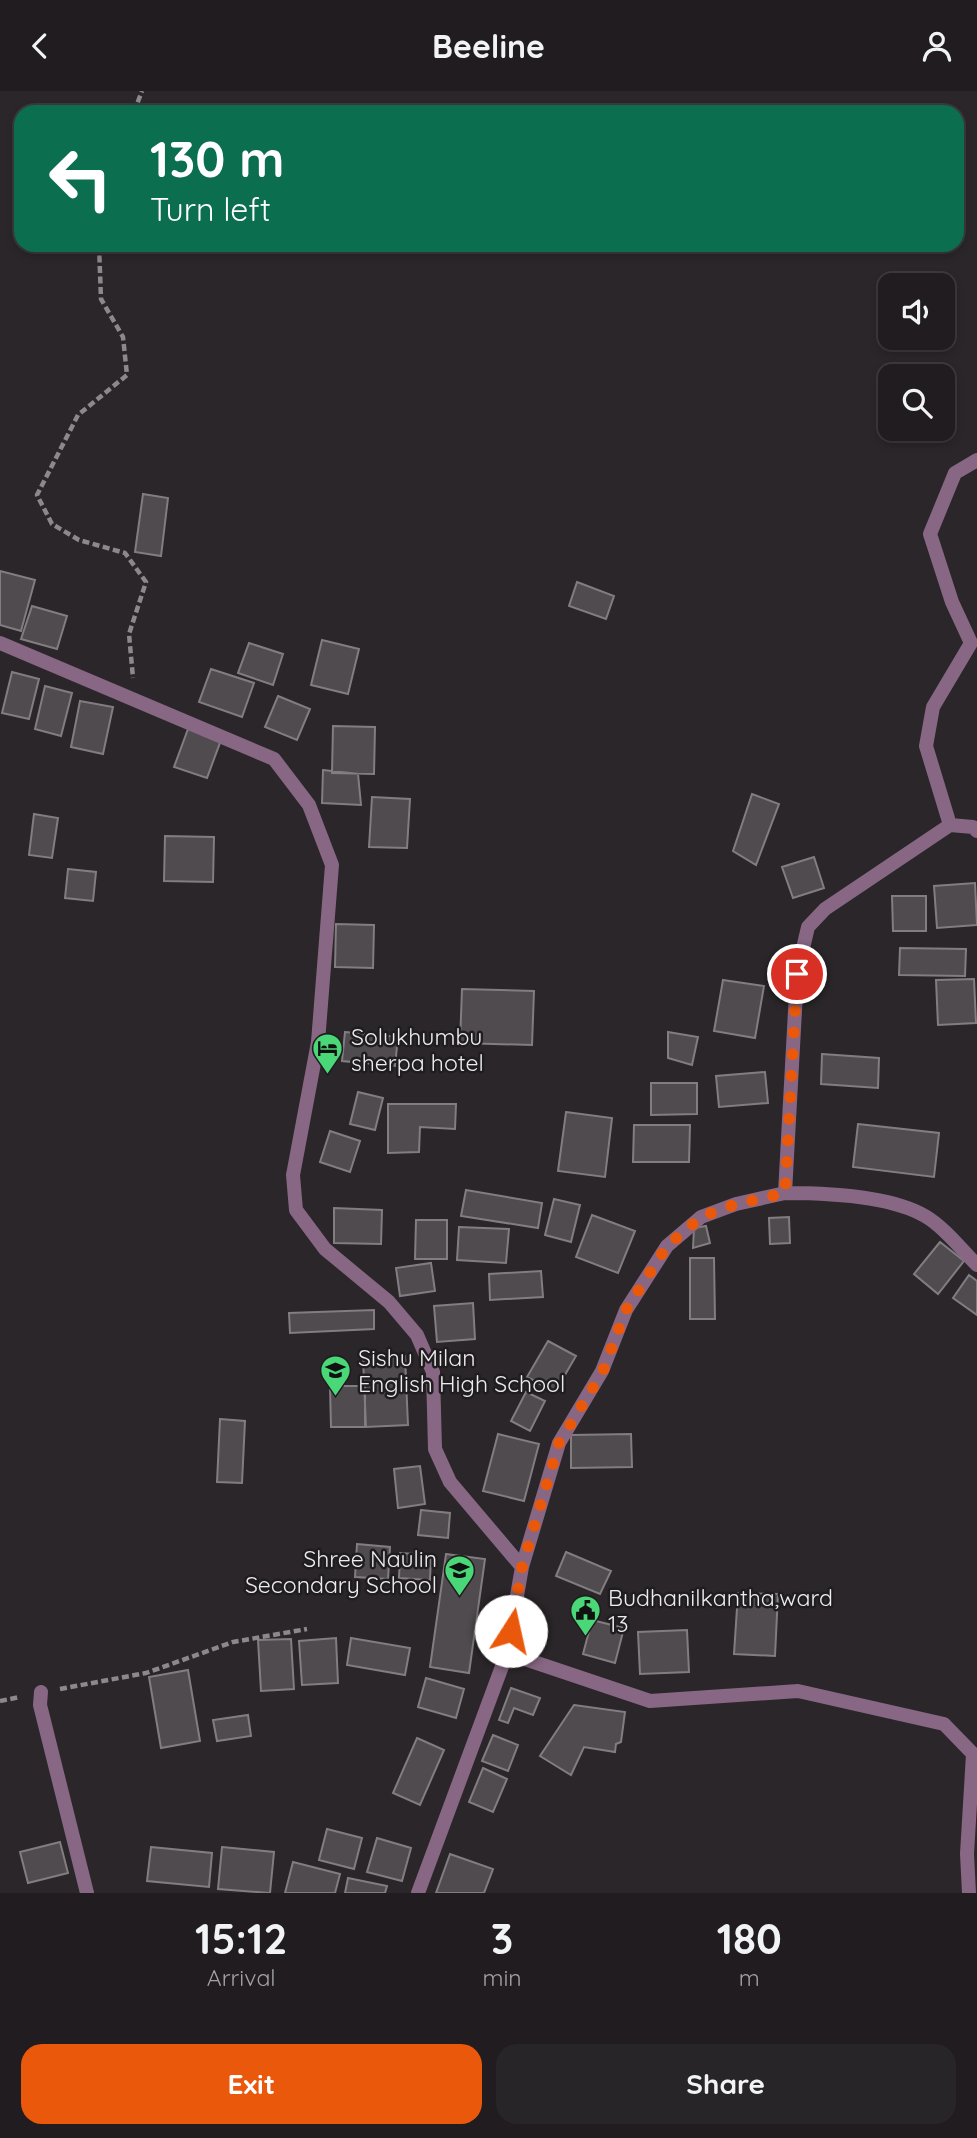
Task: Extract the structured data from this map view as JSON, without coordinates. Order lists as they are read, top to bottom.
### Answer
{
  "places": {
    "hotel": ["Solukhumbu sherpa hotel"],
    "school or university": ["Sishu Milan English High School", "Shree Naulin Secondary School"],
    "public building": ["Budhanilkantha,ward 13"]
  },
  "page": {
    "header": "Beeline",
    "turn": ["130 m", "Turn left"],
    "eta": [
      "15:12",
      "Arrival",
      "3",
      "min",
      "180",
      "m"
    ],
    "buttons": ["Exit", "Share"]
  }
}
